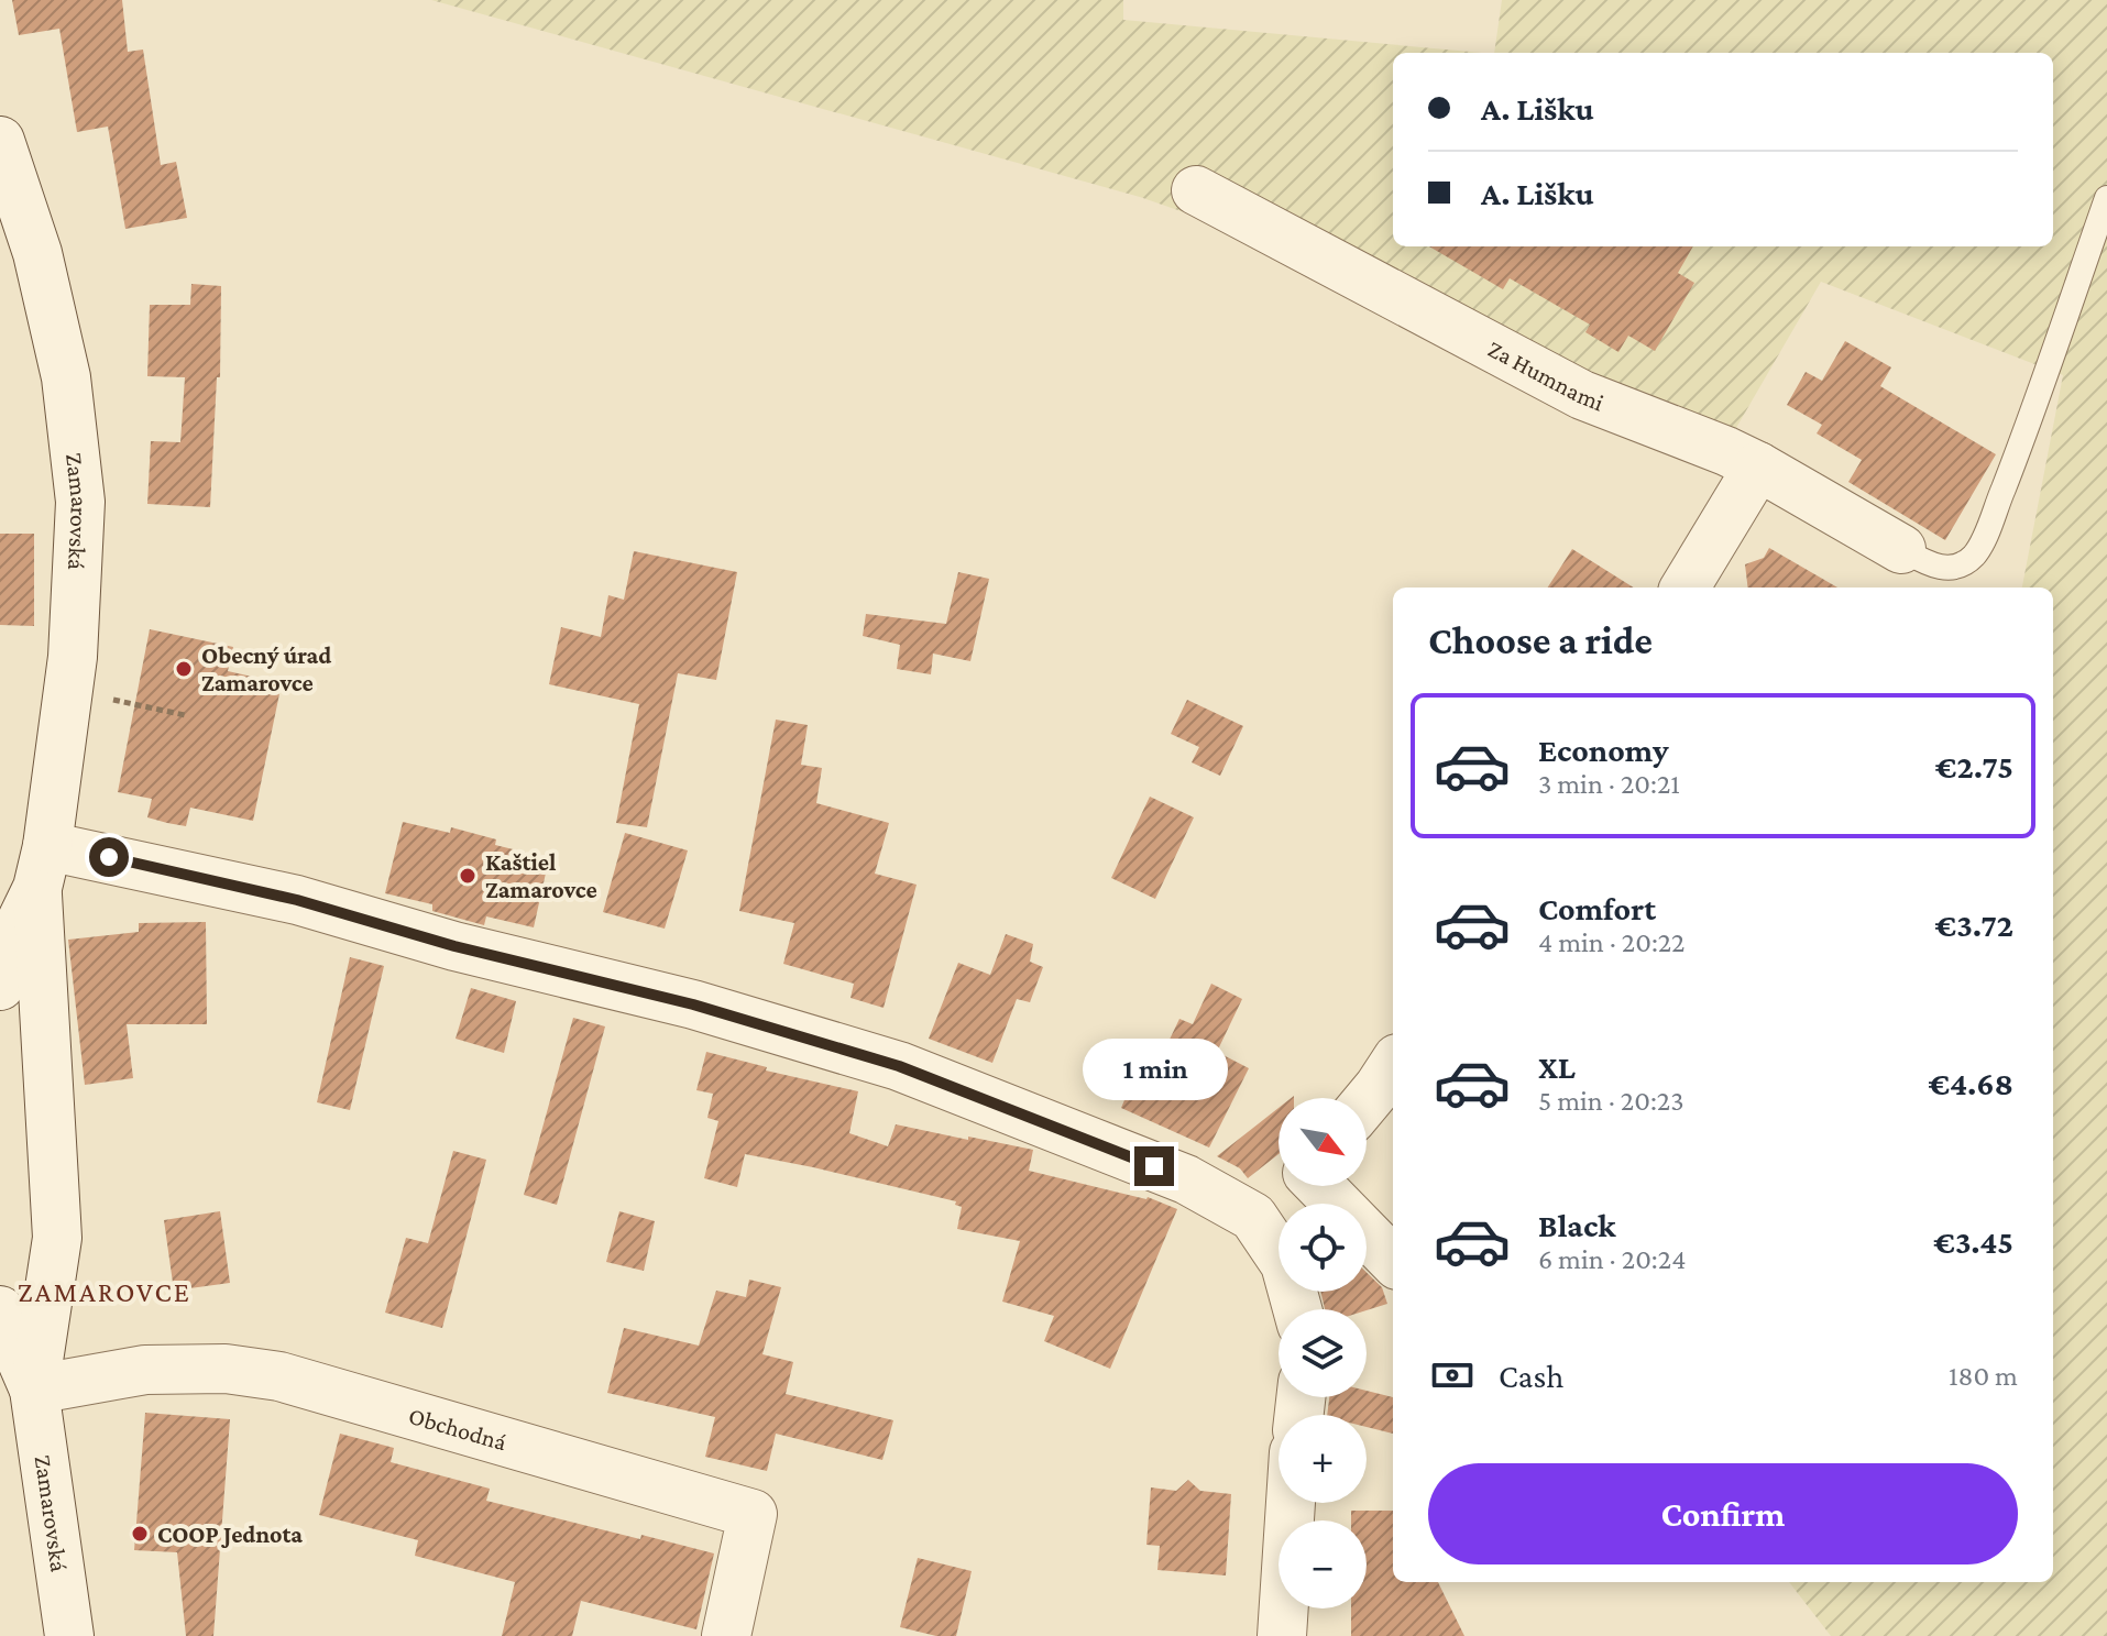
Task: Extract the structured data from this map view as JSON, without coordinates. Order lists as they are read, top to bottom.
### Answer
{
  "streets": {
    "street": ["Za Humnami", "Zamarovská", "Obchodná"]
  },
  "crossings": [
    ["Zamarovská", "Obchodná"]
  ],
  "districts": ["ZAMAROVCE"],
  "places": ["Obecný úrad Zamarovce", "Kaštiel Zamarovce", "COOP Jednota"],
  "north": "bottom right",
  "page": {
    "banner": ["A. Lišku", "A. Lišku"],
    "heading": "Choose a ride",
    "list": [
      {
        "name": "Economy",
        "note": "3 min · 20:21",
        "value": "€2.75"
      },
      {
        "name": "Comfort",
        "note": "4 min · 20:22",
        "value": "€3.72"
      },
      {
        "name": "XL",
        "note": "5 min · 20:23",
        "value": "€4.68"
      },
      {
        "name": "Black",
        "note": "6 min · 20:24",
        "value": "€3.45"
      }
    ],
    "bubble": "1 min",
    "map_buttons": ["+", "−"],
    "pay": ["Cash", "180 m"],
    "buttons": "Confirm"
  }
}
